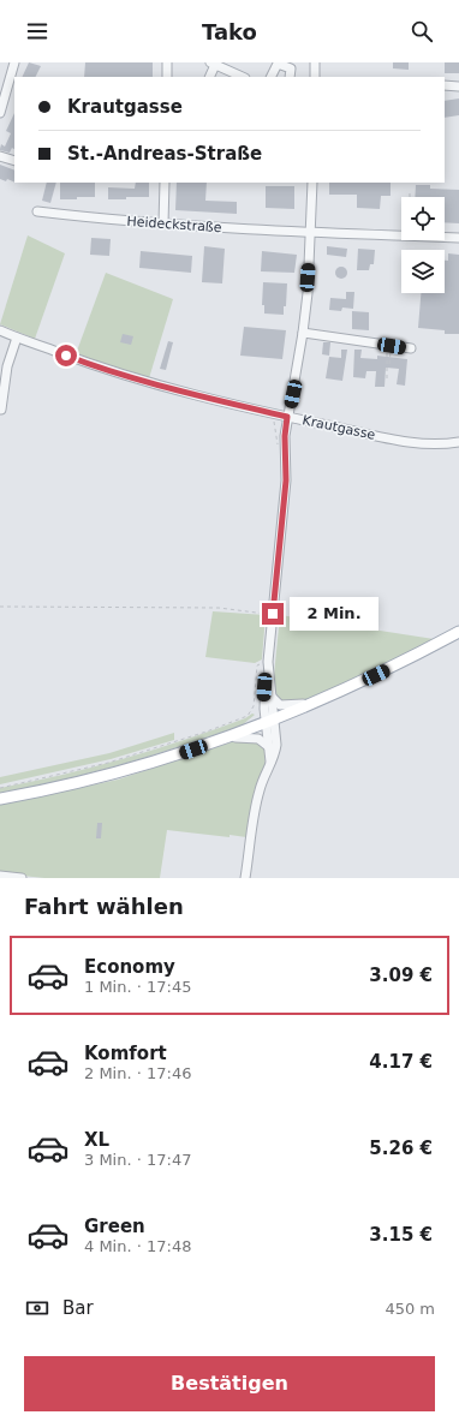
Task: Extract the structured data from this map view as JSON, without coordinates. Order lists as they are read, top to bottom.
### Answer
{
  "streets": {
    "street": ["Heideckstraße", "Krautgasse"]
  },
  "page": {
    "header": "Tako",
    "banner": ["Krautgasse", "St.-Andreas-Straße"],
    "bubble": "2 Min.",
    "heading": "Fahrt wählen",
    "list": [
      {
        "name": "Economy",
        "note": "1 Min. · 17:45",
        "value": "3.09 €"
      },
      {
        "name": "Komfort",
        "note": "2 Min. · 17:46",
        "value": "4.17 €"
      },
      {
        "name": "XL",
        "note": "3 Min. · 17:47",
        "value": "5.26 €"
      },
      {
        "name": "Green",
        "note": "4 Min. · 17:48",
        "value": "3.15 €"
      }
    ],
    "pay": ["Bar", "450 m"],
    "buttons": "Bestätigen"
  }
}
